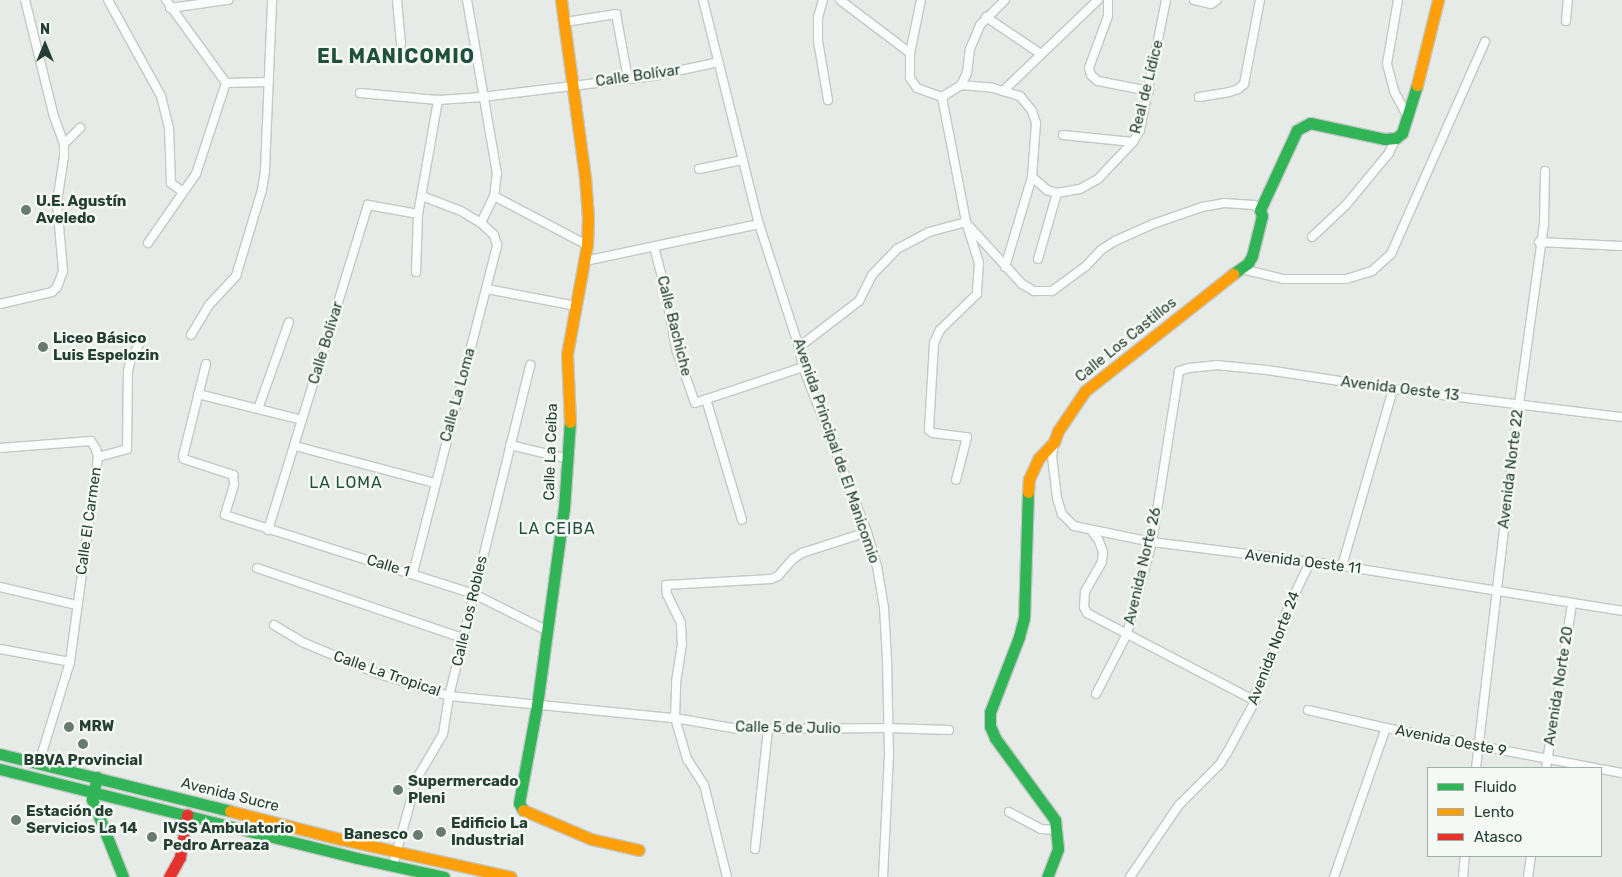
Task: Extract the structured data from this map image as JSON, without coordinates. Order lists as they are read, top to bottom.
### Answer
{
  "streets": {
    "street": [
      "Calle Bolívar",
      "Real de Lídice",
      "Calle Bachiche",
      "Calle Los Castillos",
      "Avenida Oeste 13",
      "Calle La Loma",
      "Avenida Principal de El Manicomio",
      "Calle La Ceiba",
      "Avenida Norte 22",
      "Calle El Carmen",
      "Avenida Oeste 11",
      "Calle 1",
      "Avenida Norte 26",
      "Calle Los Robles",
      "Avenida Norte 24",
      "Calle La Tropical",
      "Avenida Norte 20",
      "Calle 5 de Julio",
      "Avenida Oeste 9",
      "Avenida Sucre"
    ]
  },
  "crossings": [
    ["Calle Bolívar", "Avenida Principal de El Manicomio"],
    ["Calle Bolívar", "Calle La Ceiba"],
    ["Calle Bolívar", "Calle 1"],
    ["Calle Los Castillos", "Avenida Oeste 11"],
    ["Avenida Oeste 13", "Avenida Norte 22"],
    ["Avenida Oeste 13", "Avenida Norte 26"],
    ["Calle La Loma", "Calle 1"],
    ["Avenida Principal de El Manicomio", "Calle 5 de Julio"],
    ["Calle La Ceiba", "Calle 1"],
    ["Calle La Ceiba", "Calle La Tropical"],
    ["Calle La Ceiba", "Calle 5 de Julio"],
    ["Avenida Norte 22", "Avenida Oeste 11"],
    ["Avenida Norte 22", "Avenida Oeste 9"],
    ["Calle El Carmen", "Avenida Sucre"],
    ["Avenida Oeste 11", "Avenida Norte 26"],
    ["Avenida Oeste 11", "Avenida Norte 24"],
    ["Avenida Oeste 11", "Avenida Norte 20"],
    ["Calle 1", "Calle Los Robles"],
    ["Calle Los Robles", "Calle La Tropical"],
    ["Calle Los Robles", "Avenida Sucre"],
    ["Calle La Tropical", "Calle 5 de Julio"],
    ["Avenida Norte 20", "Avenida Oeste 9"]
  ],
  "districts": ["EL MANICOMIO", "LA LOMA", "LA CEIBA"],
  "places": [
    "U.E. Agustín Aveledo",
    "Liceo Básico Luis Espelozin",
    "MRW",
    "BBVA Provincial",
    "Supermercado Pleni",
    "Estación de Servicios La 14",
    "Edificio La Industrial",
    "Banesco",
    "IVSS Ambulatorio Pedro Arreaza"
  ],
  "legend": ["Fluido", "Lento", "Atasco"],
  "north": "top"
}
